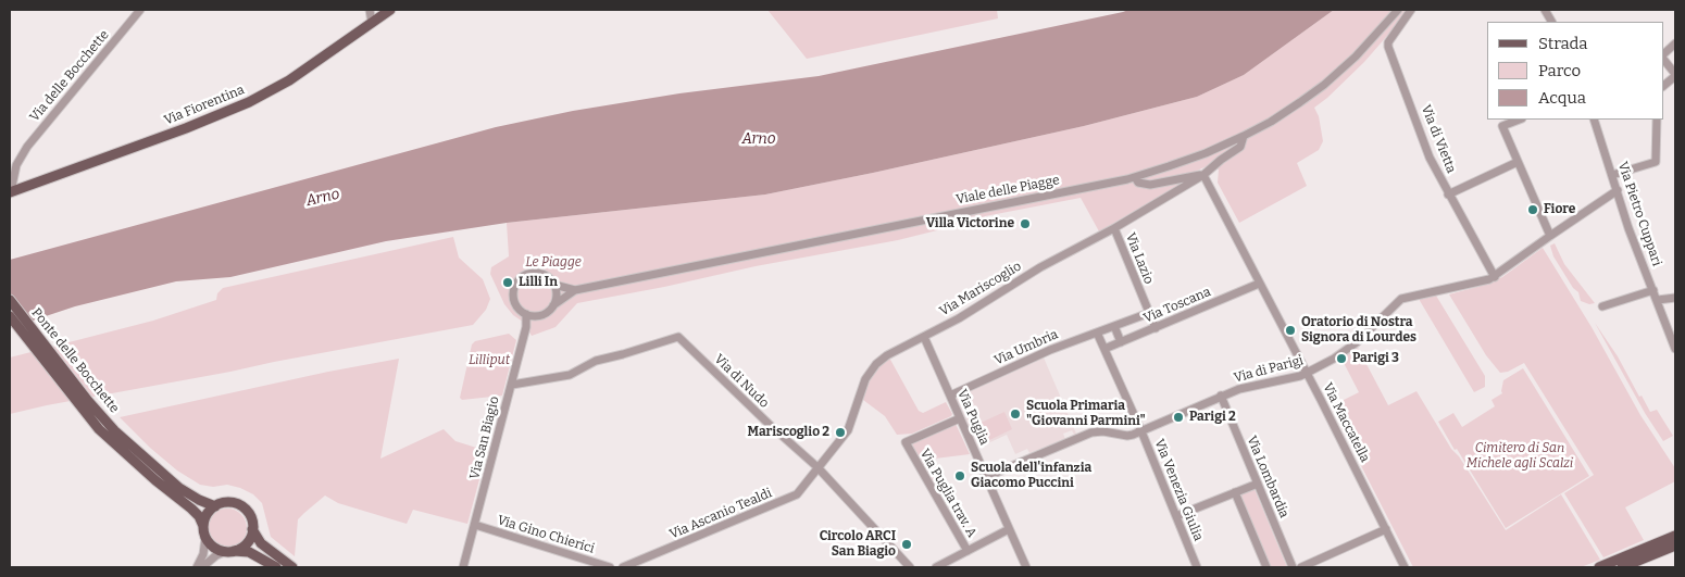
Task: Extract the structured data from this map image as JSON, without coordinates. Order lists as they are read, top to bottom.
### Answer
{
  "streets": {
    "main road": ["Via Fiorentina", "Ponte delle Bocchette"],
    "street": [
      "Via delle Bocchette",
      "Via di Vietta",
      "Viale delle Piagge",
      "Via Pietro Cuppari",
      "Via Lazio",
      "Via Mariscoglio",
      "Via Toscana",
      "Via Umbria",
      "Via di Parigi",
      "Via di Nudo",
      "Via Puglia",
      "Via Maccatella",
      "Via San Biagio",
      "Via Lombardia",
      "Via Venezia Giulia",
      "Via Puglia trav. A",
      "Via Ascanio Tealdi",
      "Via Gino Chierici"
    ]
  },
  "crossings": [
    ["Via delle Bocchette", "Via Fiorentina"],
    ["Via di Vietta", "Via di Parigi"],
    ["Viale delle Piagge", "Via San Biagio"],
    ["Via Pietro Cuppari", "Via di Parigi"],
    ["Via Lazio", "Via Mariscoglio"],
    ["Via Lazio", "Via Toscana"],
    ["Via Lazio", "Via Umbria"],
    ["Via Mariscoglio", "Via di Nudo"],
    ["Via Mariscoglio", "Via Puglia"],
    ["Via Mariscoglio", "Via Maccatella"],
    ["Via Mariscoglio", "Via Ascanio Tealdi"],
    ["Via Toscana", "Via Maccatella"],
    ["Via Toscana", "Via Venezia Giulia"],
    ["Via Umbria", "Via Puglia"],
    ["Via Umbria", "Via Venezia Giulia"],
    ["Via di Parigi", "Via Puglia"],
    ["Via di Parigi", "Via Maccatella"],
    ["Via di Parigi", "Via Lombardia"],
    ["Via di Parigi", "Via Venezia Giulia"],
    ["Via di Nudo", "Via San Biagio"],
    ["Via di Nudo", "Via Ascanio Tealdi"],
    ["Via Puglia", "Via Puglia trav. A"],
    ["Via San Biagio", "Via Gino Chierici"]
  ],
  "water": ["Arno"],
  "parks": ["Le Piagge", "Lilliput", "Cimitero di San Michele agli Scalzi"],
  "places": [
    "Fiore",
    "Villa Victorine",
    "Lilli In",
    "Oratorio di Nostra Signora di Lourdes",
    "Parigi 3",
    "Scuola Primaria \"Giovanni Parmini\"",
    "Parigi 2",
    "Mariscoglio 2",
    "Scuola dell'infanzia Giacomo Puccini",
    "Circolo ARCI San Biagio"
  ],
  "legend": ["Strada", "Parco", "Acqua"]
}
